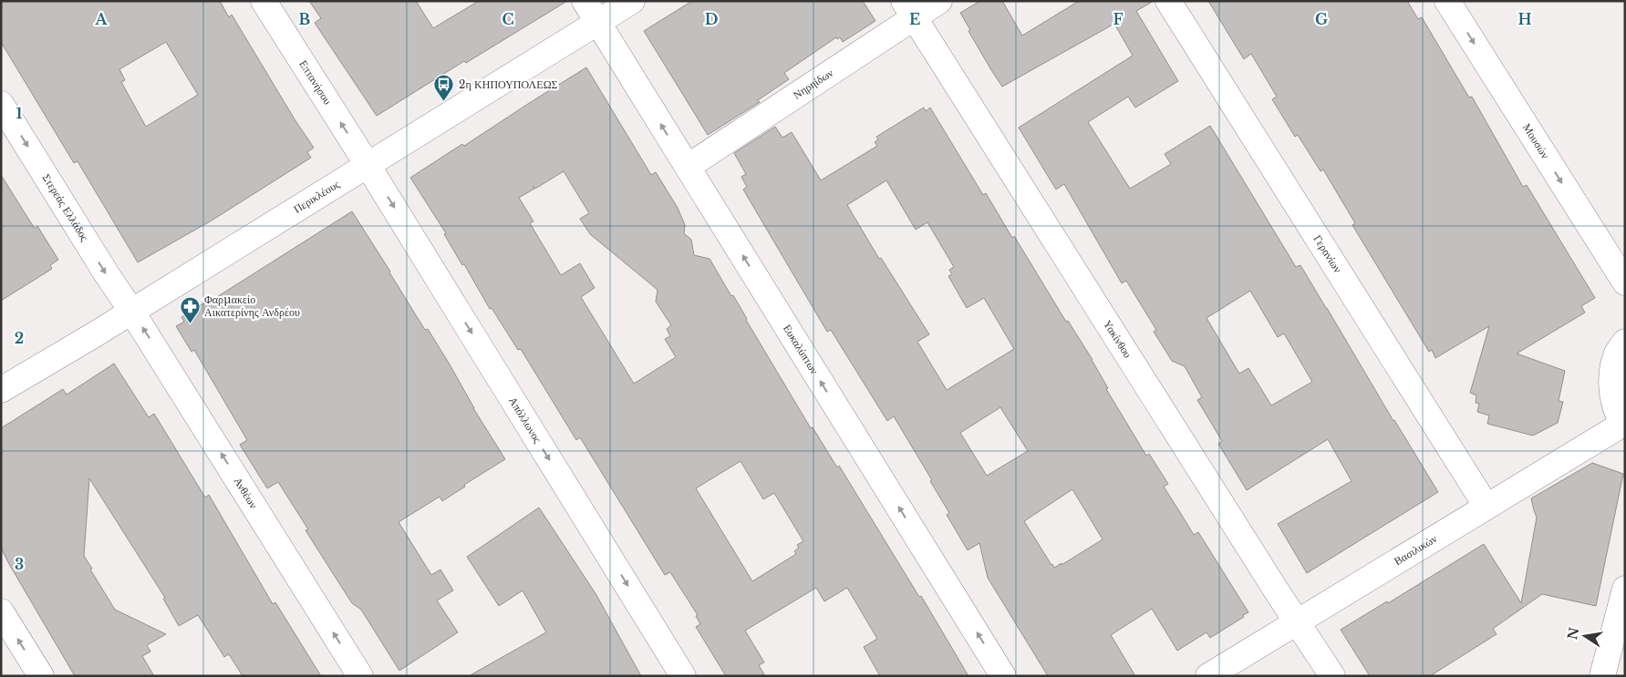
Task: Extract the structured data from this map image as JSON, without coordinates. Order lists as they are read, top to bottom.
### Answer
{
  "streets": {
    "street": [
      "Επτανήσου",
      "Νηρηίδων",
      "Μουσών",
      "Περικλέους",
      "Στερεάς Ελλάδος",
      "Γερανίων",
      "Υακίνθου",
      "Ευκαλύπτων",
      "Απόλλωνος",
      "Ανθέων",
      "Βασιλικών"
    ]
  },
  "crossings": [
    ["Επτανήσου", "Περικλέους"],
    ["Επτανήσου", "Απόλλωνος"],
    ["Νηρηίδων", "Υακίνθου"],
    ["Νηρηίδων", "Ευκαλύπτων"],
    ["Περικλέους", "Στερεάς Ελλάδος"],
    ["Περικλέους", "Ευκαλύπτων"],
    ["Περικλέους", "Απόλλωνος"],
    ["Περικλέους", "Ανθέων"],
    ["Στερεάς Ελλάδος", "Ανθέων"],
    ["Γερανίων", "Βασιλικών"],
    ["Υακίνθου", "Βασιλικών"]
  ],
  "one_way": [
    "Επτανήσου",
    "Μουσών",
    "Στερεάς Ελλάδος",
    "Ευκαλύπτων",
    "Απόλλωνος",
    "Ανθέων"
  ],
  "places": {
    "bus stop": ["2η ΚΗΠΟΥΠΟΛΕΩΣ"],
    "pharmacy": ["Φαρμακείο Αικατερίνης Ανδρέου"]
  },
  "north": "left",
  "grid": {
    "columns": [
      "A",
      "B",
      "C",
      "D",
      "E",
      "F",
      "G",
      "H"
    ],
    "rows": ["1", "2", "3"]
  }
}
